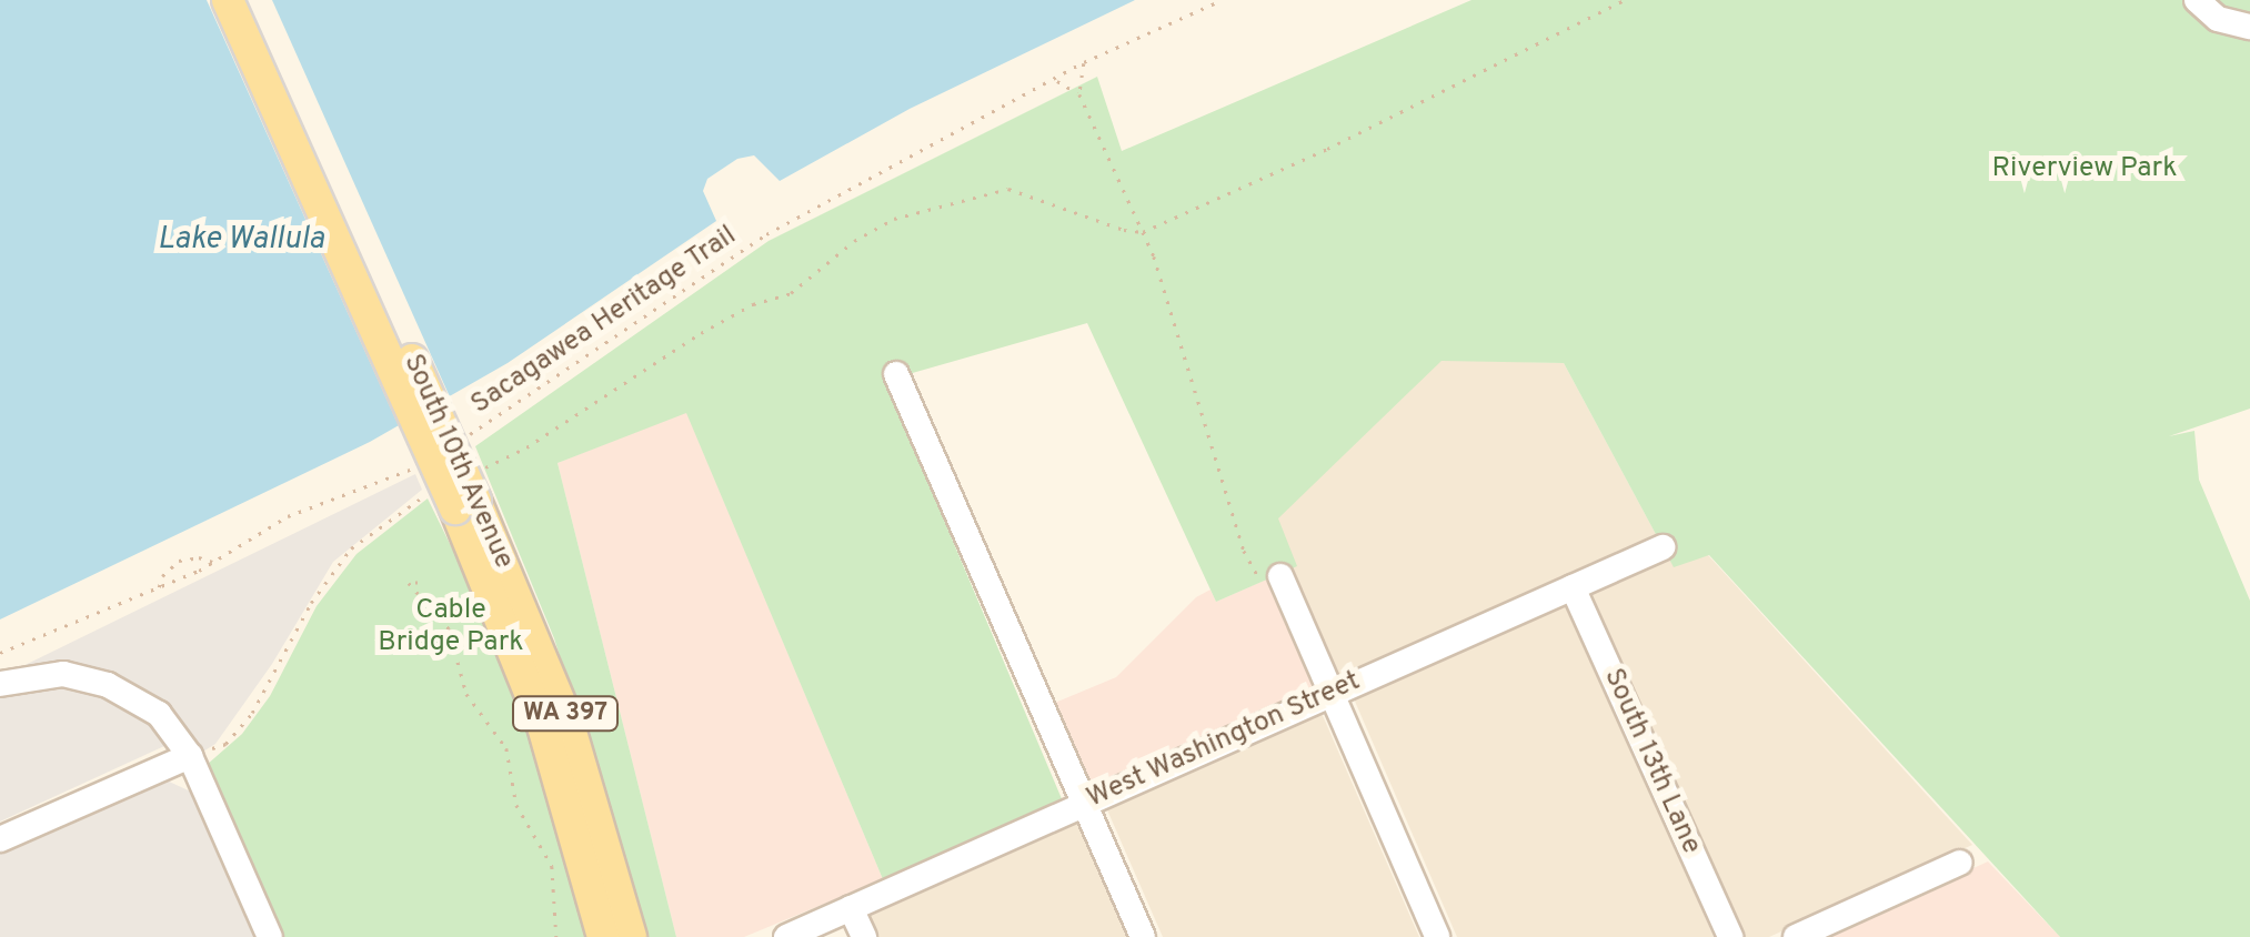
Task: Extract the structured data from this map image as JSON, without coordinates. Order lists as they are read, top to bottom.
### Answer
{
  "streets": {
    "main road": ["South 10th Avenue", "WA 397"],
    "street": ["West Washington Street", "South 13th Lane"],
    "path": ["Sacagawea Heritage Trail"]
  },
  "crossings": [
    ["West Washington Street", "South 13th Lane"]
  ],
  "water": ["Lake Wallula"],
  "parks": ["Riverview Park", "Cable Bridge Park"]
}
